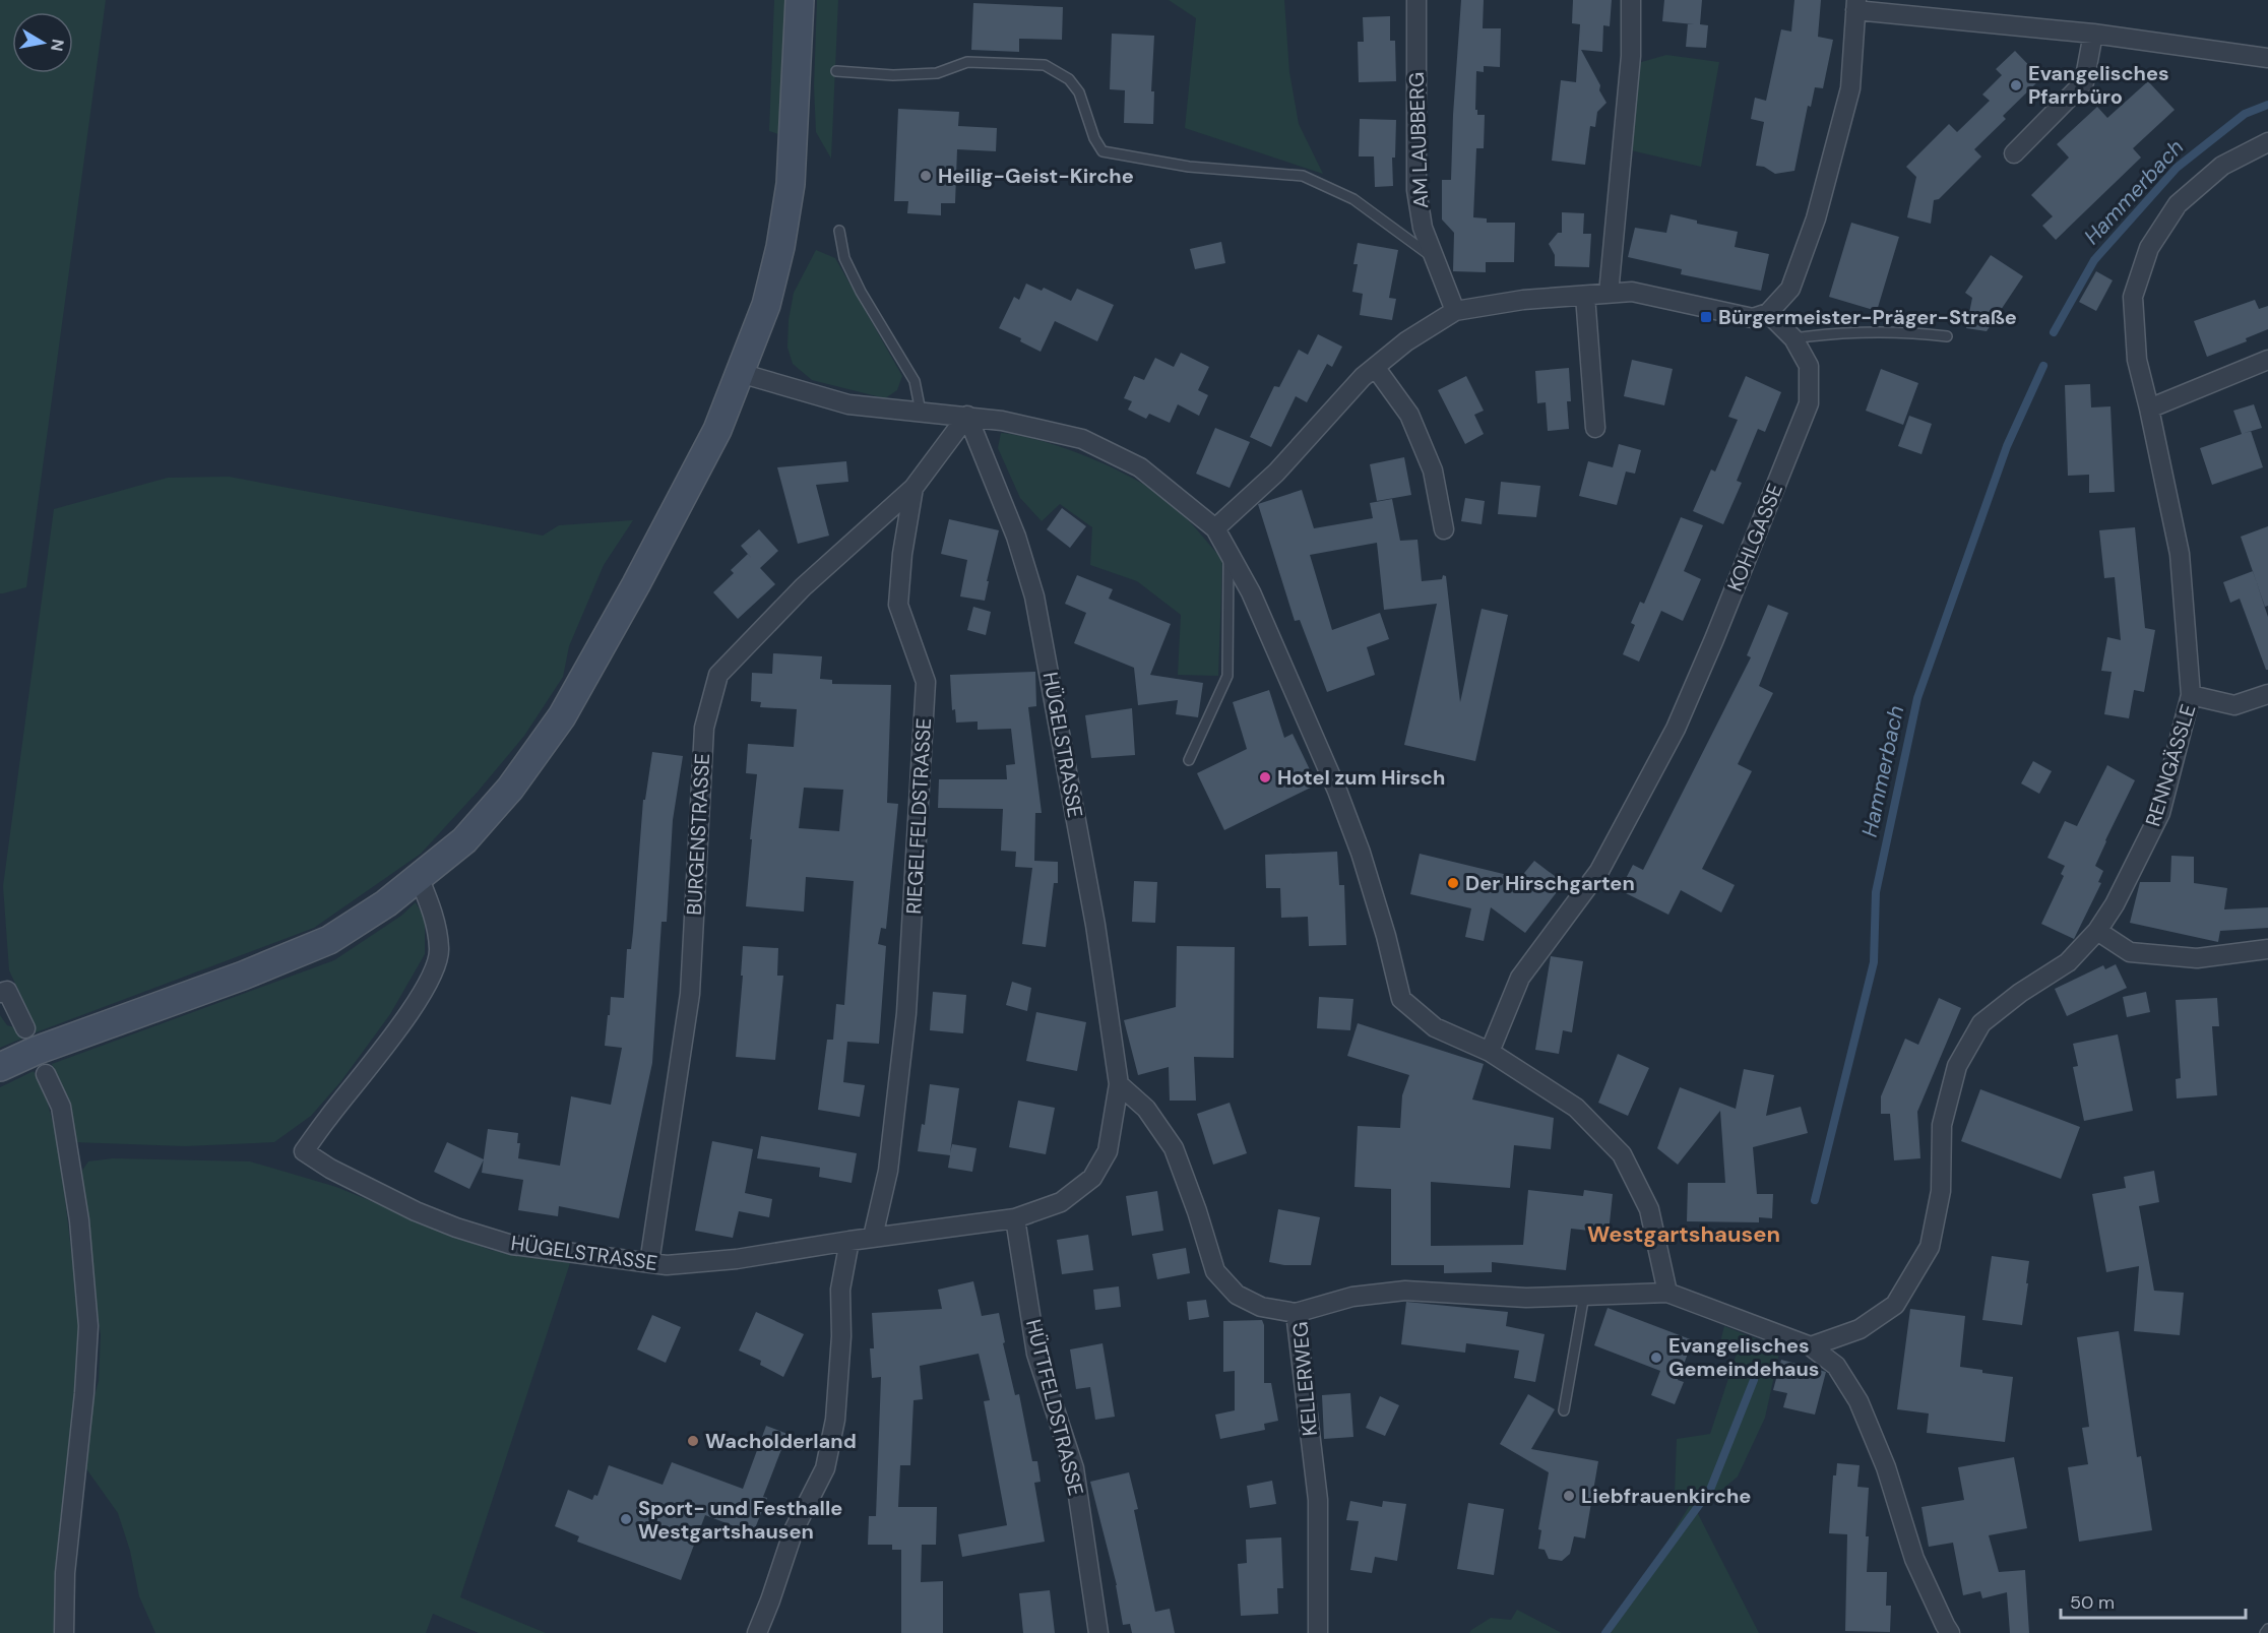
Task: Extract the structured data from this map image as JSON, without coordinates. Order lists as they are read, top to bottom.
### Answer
{
  "streets": {
    "street": [
      "AM LAUBBERG",
      "KOHLGASSE",
      "HÜGELSTRASSE",
      "RENNGÄSSLE",
      "RIEGELFELDSTRASSE",
      "BURGENSTRASSE",
      "KELLERWEG",
      "HÜTTFELDSTRASSE"
    ]
  },
  "crossings": [
    ["HÜGELSTRASSE", "RIEGELFELDSTRASSE"],
    ["HÜGELSTRASSE", "BURGENSTRASSE"],
    ["HÜGELSTRASSE", "HÜTTFELDSTRASSE"],
    ["RIEGELFELDSTRASSE", "BURGENSTRASSE"]
  ],
  "districts": ["Westgartshausen"],
  "water": ["Hammerbach"],
  "places": {
    "other": [
      "Evangelisches Pfarrbüro",
      "Heilig-Geist-Kirche",
      "Hotel zum Hirsch",
      "Der Hirschgarten",
      "Evangelisches Gemeindehaus",
      "Wacholderland",
      "Liebfrauenkirche",
      "Sport- und Festhalle Westgartshausen"
    ],
    "transit": ["Bürgermeister-Präger-Straße"]
  },
  "scale_bar": "50 m",
  "north": "right"
}
